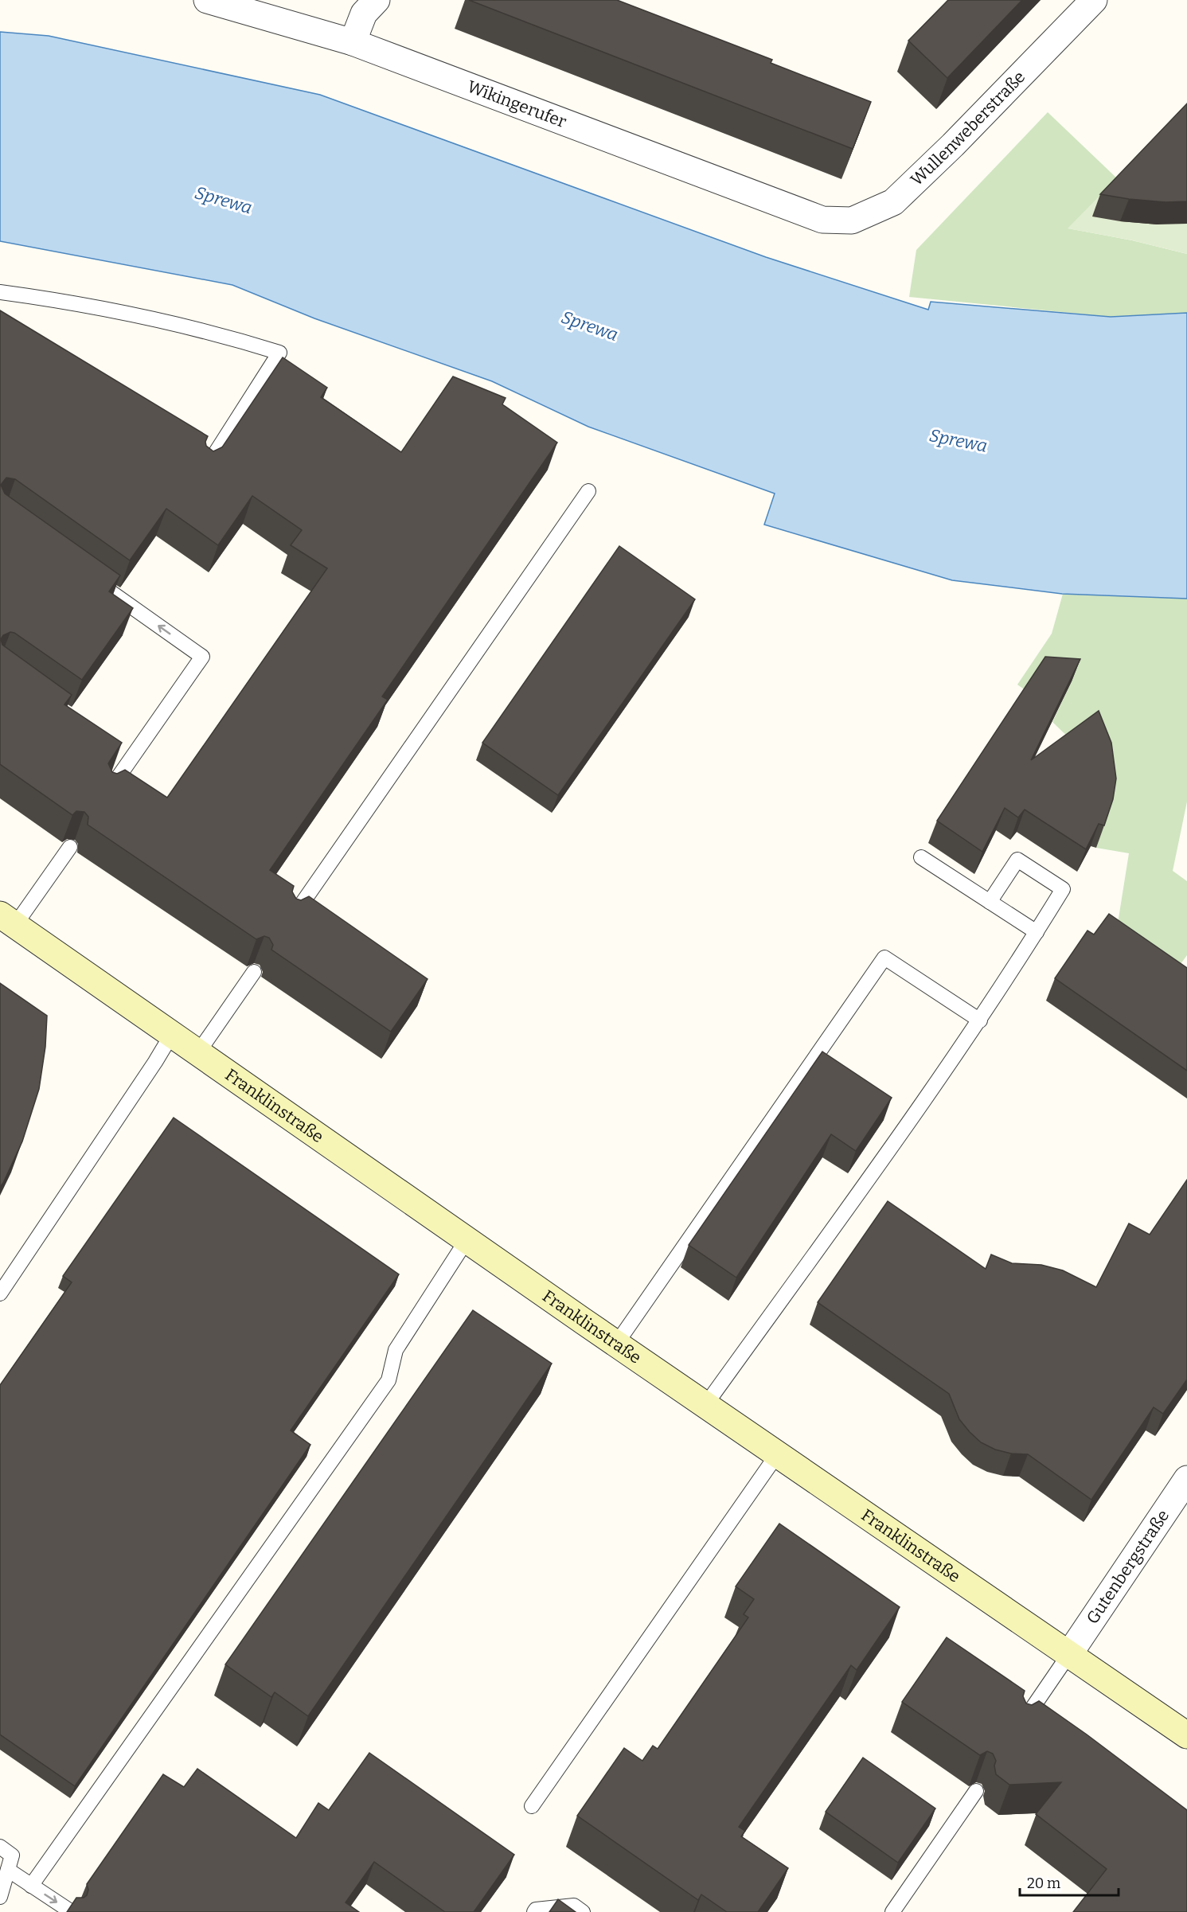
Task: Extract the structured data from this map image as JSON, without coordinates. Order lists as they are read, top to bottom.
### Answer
{
  "streets": {
    "main road": ["Franklinstraße"],
    "street": ["Wikingerufer", "Wullenweberstraße", "Gutenbergstraße"]
  },
  "crossings": [
    ["Wikingerufer", "Wullenweberstraße"],
    ["Franklinstraße", "Gutenbergstraße"]
  ],
  "water": ["Sprewa"],
  "scale_bar": "20 m"
}
